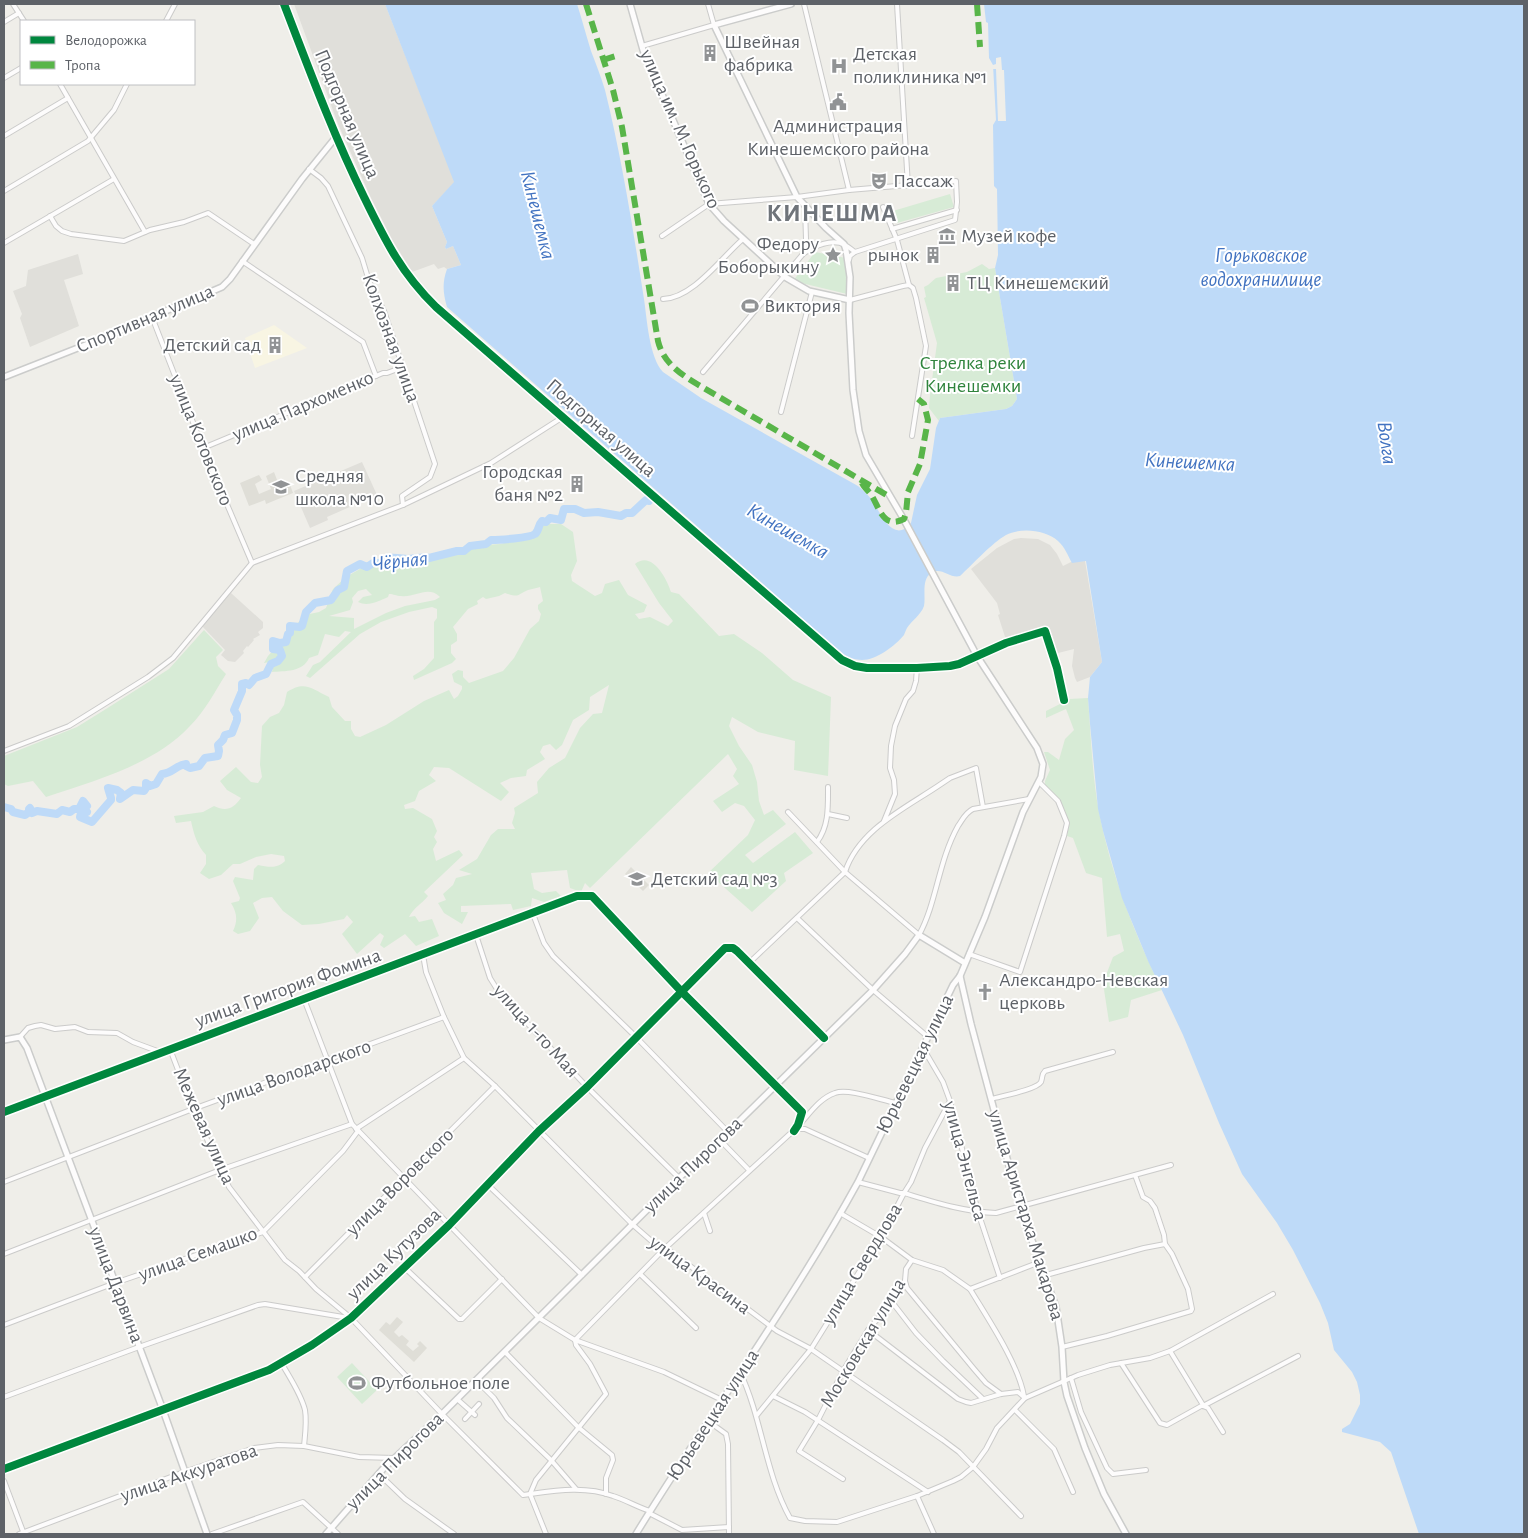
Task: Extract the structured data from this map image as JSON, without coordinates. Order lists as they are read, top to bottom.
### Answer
{
  "streets": {
    "street": [
      "Подгорная улица",
      "улица им. М.Горького",
      "Спортивная улица",
      "Колхозная улица",
      "улица Пархоменко",
      "улица Котовского",
      "улица Григория Фомина",
      "улица 1-го Мая",
      "Юрьевецкая улица",
      "улица Володарского",
      "Межевая улица",
      "улица Энгельса",
      "улица Пирогова",
      "улица Воровского",
      "улица Аристарха Макарова",
      "улица Семашко",
      "улица Кутузова",
      "улица Свердлова",
      "улица Красина",
      "улица Дарвина",
      "Московская улица",
      "улица Аккуратова"
    ]
  },
  "crossings": [
    ["Подгорная улица", "Спортивная улица"],
    ["Подгорная улица", "Юрьевецкая улица"],
    ["улица им. М.Горького", "Юрьевецкая улица"],
    ["Спортивная улица", "Колхозная улица"],
    ["Спортивная улица", "улица Котовского"],
    ["Колхозная улица", "улица Пархоменко"],
    ["улица Пархоменко", "улица Котовского"],
    ["улица Григория Фомина", "улица 1-го Мая"],
    ["улица Григория Фомина", "Межевая улица"],
    ["улица Григория Фомина", "улица Кутузова"],
    ["улица Григория Фомина", "улица Красина"],
    ["улица Григория Фомина", "улица Дарвина"],
    ["улица 1-го Мая", "улица Пирогова"],
    ["улица 1-го Мая", "улица Кутузова"],
    ["Юрьевецкая улица", "улица Энгельса"],
    ["Юрьевецкая улица", "улица Пирогова"],
    ["Юрьевецкая улица", "улица Аристарха Макарова"],
    ["Юрьевецкая улица", "улица Красина"],
    ["улица Володарского", "Межевая улица"],
    ["улица Володарского", "улица Красина"],
    ["улица Володарского", "улица Дарвина"],
    ["Межевая улица", "улица Пирогова"],
    ["Межевая улица", "улица Воровского"],
    ["Межевая улица", "улица Семашко"],
    ["Межевая улица", "улица Кутузова"],
    ["улица Энгельса", "улица Свердлова"],
    ["улица Пирогова", "улица Красина"],
    ["улица Пирогова", "улица Аккуратова"],
    ["улица Воровского", "улица Красина"],
    ["улица Семашко", "улица Красина"],
    ["улица Семашко", "улица Дарвина"],
    ["улица Кутузова", "улица Красина"],
    ["улица Кутузова", "улица Дарвина"],
    ["улица Свердлова", "улица Красина"],
    ["улица Красина", "Московская улица"],
    ["улица Дарвина", "улица Аккуратова"]
  ],
  "districts": ["КИНЕШМА"],
  "water": [
    "Кинешемка",
    "Горьковское водохранилище",
    "Волга",
    "Чёрная"
  ],
  "parks": ["Стрелка реки Кинешемки"],
  "places": {
    "building": [
      "Швейная фабрика",
      "рынок",
      "ТЦ Кинешемский",
      "Детский сад",
      "Городская баня №2"
    ],
    "hospital": ["Детская поликлиника №1"],
    "public building": ["Администрация Кинешемского района"],
    "theatre": ["Пассаж"],
    "museum": ["Музей кофе"],
    "place": ["Федору Боборыкину"],
    "sports": ["Виктория", "Футбольное поле"],
    "school or university": ["Средняя школа №10", "Детский сад №3"],
    "church": ["Александро-Невская церковь"]
  },
  "legend": ["Велодорожка", "Тропа"]
}
